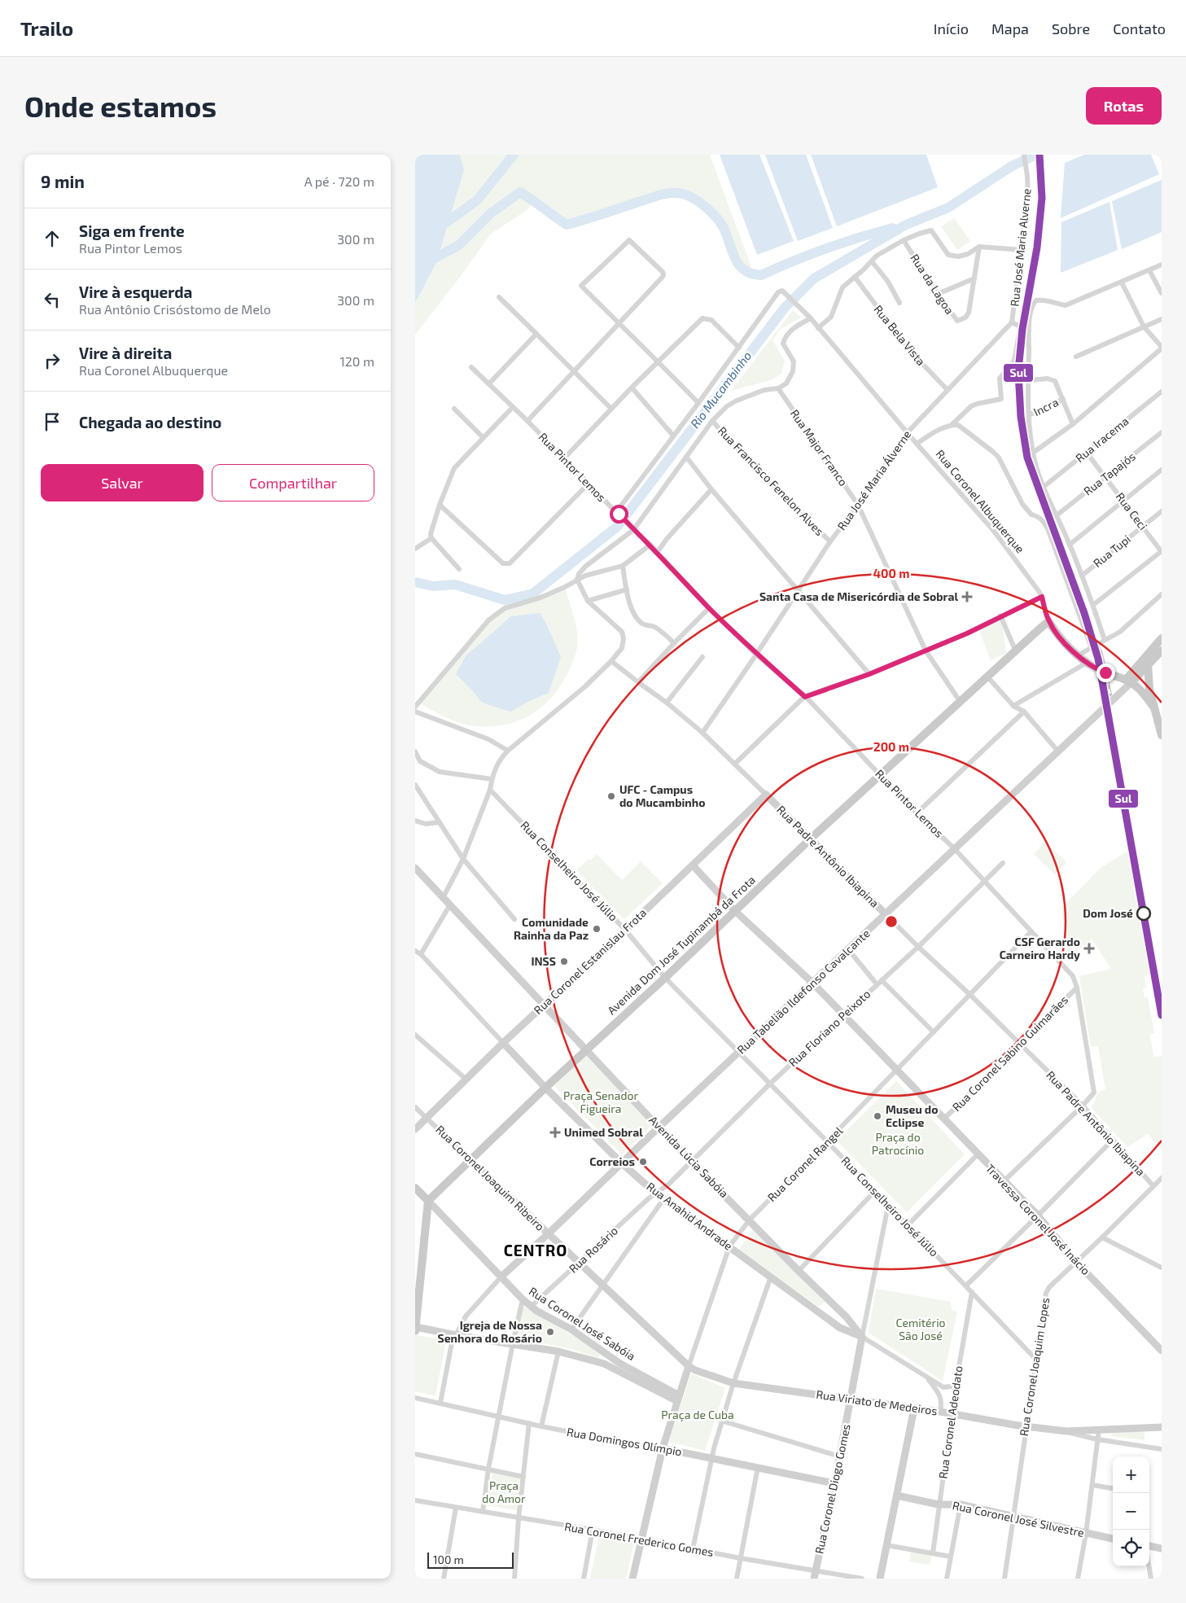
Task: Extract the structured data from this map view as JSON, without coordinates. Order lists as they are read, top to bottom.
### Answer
{
  "streets": {
    "main road": [
      "Rua Coronel Albuquerque",
      "Rua Padre Antônio Ibiapina",
      "Avenida Dom José Tupinambá da Frota",
      "Rua Coronel Estanislau Frota",
      "Rua Tabelião Ildefonso Cavalcante",
      "Avenida Lúcia Sabóia",
      "Rua Coronel Rangel",
      "Rua Coronel Joaquim Ribeiro",
      "Rua Anahid Andrade",
      "Travessa Coronel José Inácio",
      "Rua Coronel José Sabóia",
      "Rua Viriato de Medeiros",
      "Rua Domingos Olímpio",
      "Rua Coronel Diogo Gomes",
      "Rua Coronel José Silvestre"
    ],
    "street": [
      "Rua José Maria Alverne",
      "Rua da Lagoa",
      "Rua Bela Vista",
      "Incra",
      "Rua Iracema",
      "Rua Major Franco",
      "Rua Pintor Lemos",
      "Rua Tapajós",
      "Rua José Maria Álverne",
      "Rua Francisco Fenelon Alves",
      "Rua Ceci",
      "Rua Tupi",
      "Rua Conselheiro José Júlio",
      "Rua Floriano Peixoto",
      "Rua Coronel Sabino Guimarães",
      "Rua Rosário",
      "Rua Coronel Joaquim Lopes",
      "Rua Coronel Adeodato",
      "Rua Coronel Frederico Gomes"
    ]
  },
  "crossings": [
    ["Rua José Maria Alverne", "Rua José Maria Álverne"],
    ["Rua Bela Vista", "Rua José Maria Álverne"],
    ["Rua Iracema", "Rua Ceci"],
    ["Rua Major Franco", "Rua José Maria Álverne"],
    ["Rua Major Franco", "Avenida Dom José Tupinambá da Frota"],
    ["Rua Pintor Lemos", "Rua José Maria Álverne"],
    ["Rua Pintor Lemos", "Rua Padre Antônio Ibiapina"],
    ["Rua Pintor Lemos", "Avenida Dom José Tupinambá da Frota"],
    ["Rua Pintor Lemos", "Rua Tabelião Ildefonso Cavalcante"],
    ["Rua Pintor Lemos", "Rua Floriano Peixoto"],
    ["Rua Pintor Lemos", "Rua Coronel Sabino Guimarães"],
    ["Rua Pintor Lemos", "Rua Coronel Rangel"],
    ["Rua Pintor Lemos", "Travessa Coronel José Inácio"],
    ["Rua Tapajós", "Rua Ceci"],
    ["Rua José Maria Álverne", "Rua Francisco Fenelon Alves"],
    ["Rua José Maria Álverne", "Rua Coronel Albuquerque"],
    ["Rua José Maria Álverne", "Rua Padre Antônio Ibiapina"],
    ["Rua Coronel Albuquerque", "Avenida Dom José Tupinambá da Frota"],
    ["Rua Coronel Albuquerque", "Rua Tabelião Ildefonso Cavalcante"],
    ["Rua Ceci", "Rua Tupi"],
    ["Rua Padre Antônio Ibiapina", "Avenida Dom José Tupinambá da Frota"],
    ["Rua Padre Antônio Ibiapina", "Rua Coronel Estanislau Frota"],
    ["Rua Padre Antônio Ibiapina", "Rua Tabelião Ildefonso Cavalcante"],
    ["Rua Padre Antônio Ibiapina", "Rua Floriano Peixoto"],
    ["Rua Padre Antônio Ibiapina", "Rua Coronel Sabino Guimarães"],
    ["Rua Padre Antônio Ibiapina", "Rua Coronel Rangel"],
    ["Rua Padre Antônio Ibiapina", "Rua Coronel Joaquim Lopes"],
    ["Rua Conselheiro José Júlio", "Avenida Dom José Tupinambá da Frota"],
    ["Rua Conselheiro José Júlio", "Rua Coronel Estanislau Frota"],
    ["Rua Conselheiro José Júlio", "Rua Tabelião Ildefonso Cavalcante"],
    ["Rua Conselheiro José Júlio", "Rua Floriano Peixoto"],
    ["Rua Conselheiro José Júlio", "Rua Coronel Rangel"],
    ["Rua Conselheiro José Júlio", "Rua Coronel Joaquim Lopes"],
    ["Rua Conselheiro José Júlio", "Rua Coronel Adeodato"],
    ["Avenida Dom José Tupinambá da Frota", "Avenida Lúcia Sabóia"],
    ["Avenida Dom José Tupinambá da Frota", "Rua Coronel Joaquim Ribeiro"],
    ["Avenida Dom José Tupinambá da Frota", "Rua Anahid Andrade"],
    ["Avenida Dom José Tupinambá da Frota", "Travessa Coronel José Inácio"],
    ["Avenida Dom José Tupinambá da Frota", "Rua Coronel José Sabóia"],
    ["Rua Coronel Estanislau Frota", "Avenida Lúcia Sabóia"],
    ["Rua Coronel Estanislau Frota", "Rua Coronel Joaquim Ribeiro"],
    ["Rua Coronel Estanislau Frota", "Rua Anahid Andrade"],
    ["Rua Coronel Estanislau Frota", "Travessa Coronel José Inácio"],
    ["Rua Tabelião Ildefonso Cavalcante", "Avenida Lúcia Sabóia"],
    ["Rua Tabelião Ildefonso Cavalcante", "Rua Coronel Joaquim Ribeiro"],
    ["Rua Tabelião Ildefonso Cavalcante", "Rua Anahid Andrade"],
    ["Rua Tabelião Ildefonso Cavalcante", "Travessa Coronel José Inácio"],
    ["Rua Tabelião Ildefonso Cavalcante", "Rua Coronel José Sabóia"],
    ["Rua Floriano Peixoto", "Avenida Lúcia Sabóia"],
    ["Rua Floriano Peixoto", "Rua Anahid Andrade"],
    ["Rua Floriano Peixoto", "Travessa Coronel José Inácio"],
    ["Rua Floriano Peixoto", "Rua Rosário"],
    ["Rua Coronel Sabino Guimarães", "Travessa Coronel José Inácio"],
    ["Avenida Lúcia Sabóia", "Rua Coronel Rangel"],
    ["Avenida Lúcia Sabóia", "Rua Anahid Andrade"],
    ["Avenida Lúcia Sabóia", "Rua Viriato de Medeiros"],
    ["Avenida Lúcia Sabóia", "Rua Coronel Adeodato"],
    ["Avenida Lúcia Sabóia", "Rua Coronel Diogo Gomes"],
    ["Rua Coronel Rangel", "Rua Coronel Joaquim Ribeiro"],
    ["Rua Coronel Rangel", "Rua Anahid Andrade"],
    ["Rua Coronel Rangel", "Travessa Coronel José Inácio"],
    ["Rua Coronel Rangel", "Rua Coronel José Sabóia"],
    ["Rua Coronel Rangel", "Rua Viriato de Medeiros"],
    ["Rua Coronel Rangel", "Rua Domingos Olímpio"],
    ["Rua Coronel Rangel", "Rua Coronel Frederico Gomes"],
    ["Rua Coronel Joaquim Ribeiro", "Rua Rosário"],
    ["Rua Coronel Joaquim Ribeiro", "Rua Viriato de Medeiros"],
    ["Rua Anahid Andrade", "Rua Rosário"],
    ["Rua Anahid Andrade", "Rua Coronel Diogo Gomes"],
    ["Travessa Coronel José Inácio", "Rua Coronel Joaquim Lopes"],
    ["Rua Rosário", "Rua Coronel José Sabóia"],
    ["Rua Coronel Joaquim Lopes", "Rua Viriato de Medeiros"],
    ["Rua Coronel Joaquim Lopes", "Rua Coronel José Silvestre"],
    ["Rua Viriato de Medeiros", "Rua Coronel Adeodato"],
    ["Rua Viriato de Medeiros", "Rua Coronel Diogo Gomes"],
    ["Rua Coronel Adeodato", "Rua Coronel José Silvestre"],
    ["Rua Domingos Olímpio", "Rua Coronel Diogo Gomes"],
    ["Rua Coronel Diogo Gomes", "Rua Coronel Frederico Gomes"]
  ],
  "districts": ["CENTRO"],
  "water": ["Rio Mucambinho"],
  "parks": [
    "Praça Senador Figueira",
    "Praça do Patrocínio",
    "Cemitério São José",
    "Praça de Cuba",
    "Praça do Amor"
  ],
  "places": {
    "health": ["Santa Casa de Misericórdia de Sobral", "CSF Gerardo Carneiro Hardy", "Unimed Sobral"],
    "other": [
      "UFC - Campus do Mucambinho",
      "Dom José",
      "Comunidade Rainha da Paz",
      "INSS",
      "Museu do Eclipse",
      "Correios",
      "Igreja de Nossa Senhora do Rosário"
    ]
  },
  "lines": ["transit line Sul"],
  "scale_bar": "100 m",
  "page": {
    "header": "Trailo",
    "nav": [
      "Início",
      "Mapa",
      "Sobre",
      "Contato"
    ],
    "buttons": [
      "Rotas",
      ["Salvar", "Compartilhar"]
    ],
    "title": "Onde estamos",
    "heading": ["9 min", "A pé · 720 m"],
    "list": [
      ["Siga em frente", "Rua Pintor Lemos", "300 m"],
      ["Vire à esquerda", "Rua Antônio Crisóstomo de Melo", "300 m"],
      ["Vire à direita", "Rua Coronel Albuquerque", "120 m"],
      "Chegada ao destino"
    ],
    "map_buttons": ["+", "−"],
    "scale": "100 m"
  },
  "rings": ["400 m", "200 m"]
}
